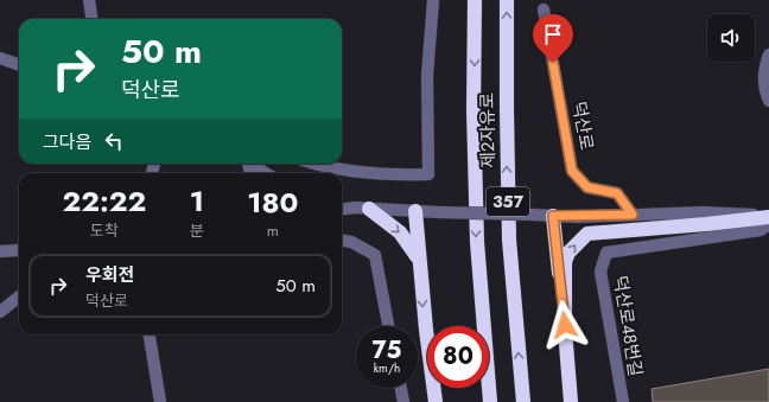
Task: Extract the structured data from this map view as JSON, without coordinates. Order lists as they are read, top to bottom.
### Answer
{
  "streets": {
    "highway": ["제2자유로", "357"],
    "street": ["덕산로", "덕산로48번길"]
  },
  "page": {
    "turn": ["50 m", "덕산로"],
    "then": "그다음",
    "eta": [
      "22:22",
      "도착",
      "1",
      "분",
      "180",
      "m"
    ],
    "list": [
      {
        "name": "우회전",
        "note": "덕산로",
        "value": "50 m"
      }
    ],
    "speed": "75 km/h",
    "limit": "80"
  }
}
